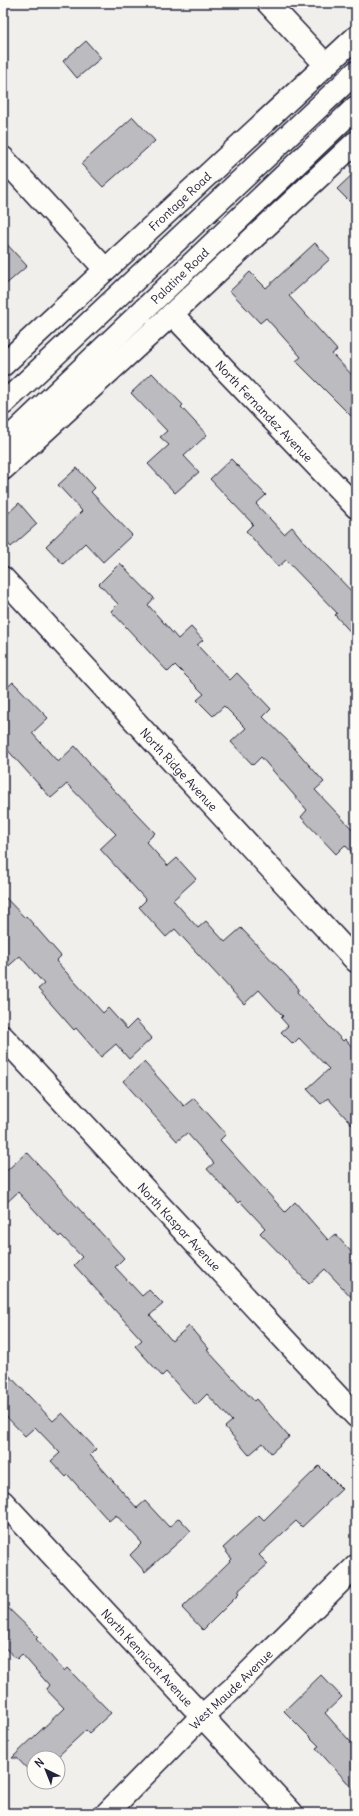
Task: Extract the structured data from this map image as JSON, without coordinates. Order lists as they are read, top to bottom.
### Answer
{
  "streets": {
    "main road": [
      "Frontage Road",
      "Palatine Road",
      "North Fernandez Avenue",
      "North Ridge Avenue",
      "North Kaspar Avenue",
      "North Kennicott Avenue",
      "West Maude Avenue"
    ]
  },
  "crossings": [
    ["North Kennicott Avenue", "West Maude Avenue"]
  ],
  "north": "top left"
}
